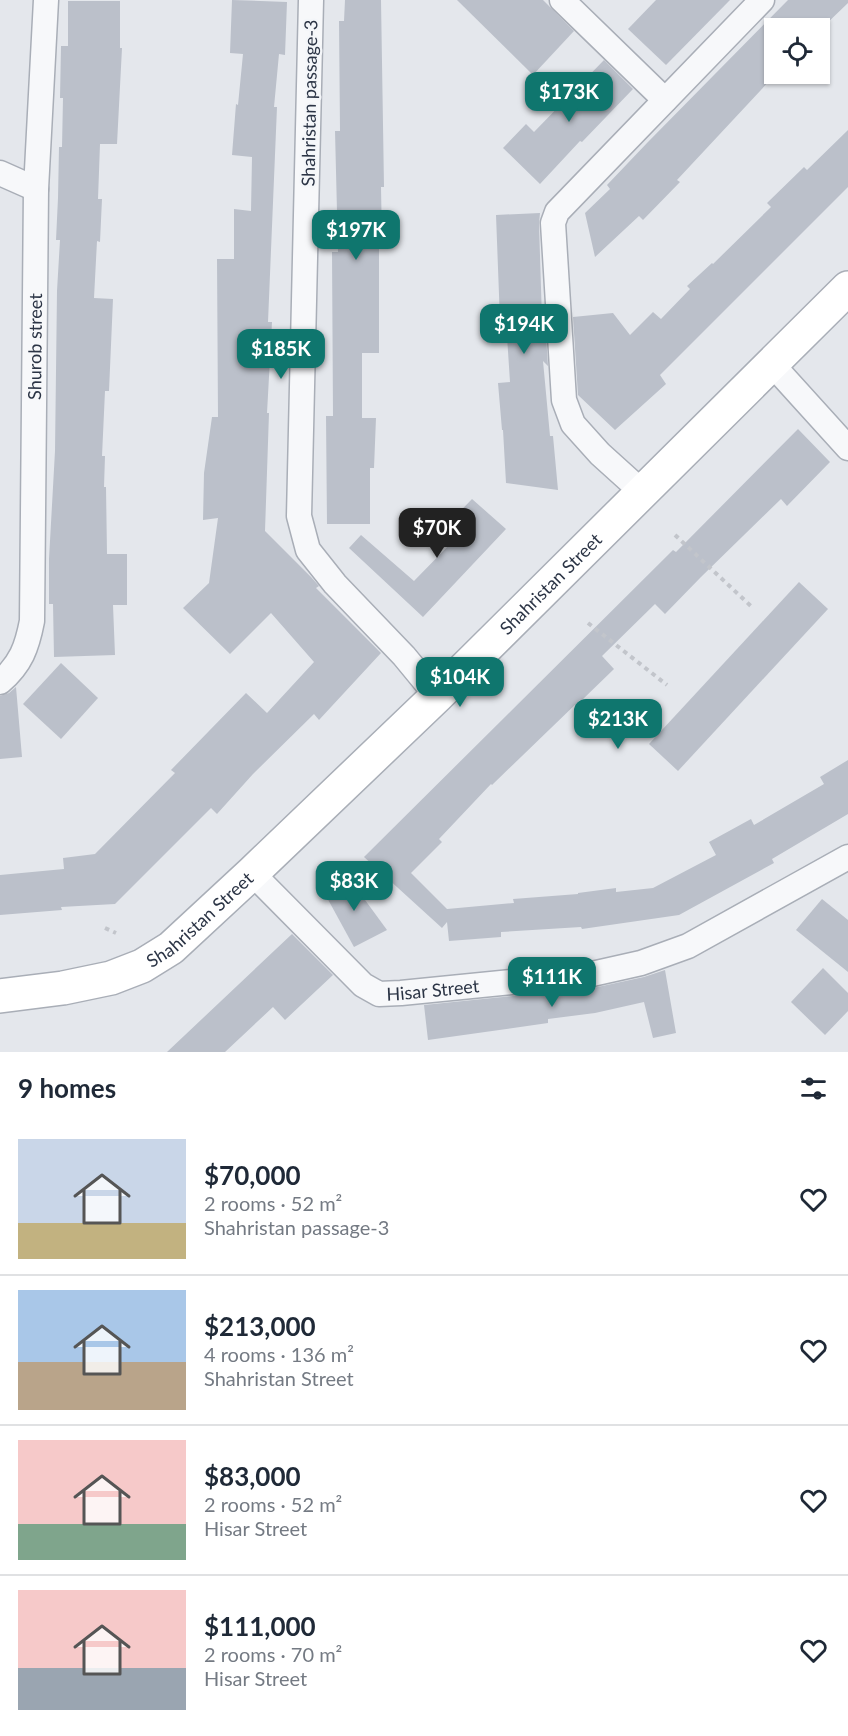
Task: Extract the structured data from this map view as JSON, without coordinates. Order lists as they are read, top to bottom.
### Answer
{
  "streets": {
    "main road": ["Shahristan Street"],
    "street": ["Shahristan passage-3", "Shurob street", "Hisar Street"]
  },
  "crossings": [
    ["Shahristan passage-3", "Shahristan Street"],
    ["Shahristan Street", "Hisar Street"]
  ],
  "page": {
    "price": [
      "$173K",
      "$197K",
      "$194K",
      "$185K",
      "$70K",
      "$104K",
      "$213K",
      "$83K",
      "$111K"
    ],
    "heading": "9 homes",
    "list": [
      {
        "name": "$70,000",
        "note": "2 rooms · 52 m² · Shahristan passage-3"
      },
      {
        "name": "$213,000",
        "note": "4 rooms · 136 m² · Shahristan Street"
      },
      {
        "name": "$83,000",
        "note": "2 rooms · 52 m² · Hisar Street"
      },
      {
        "name": "$111,000",
        "note": "2 rooms · 70 m² · Hisar Street"
      }
    ]
  }
}
